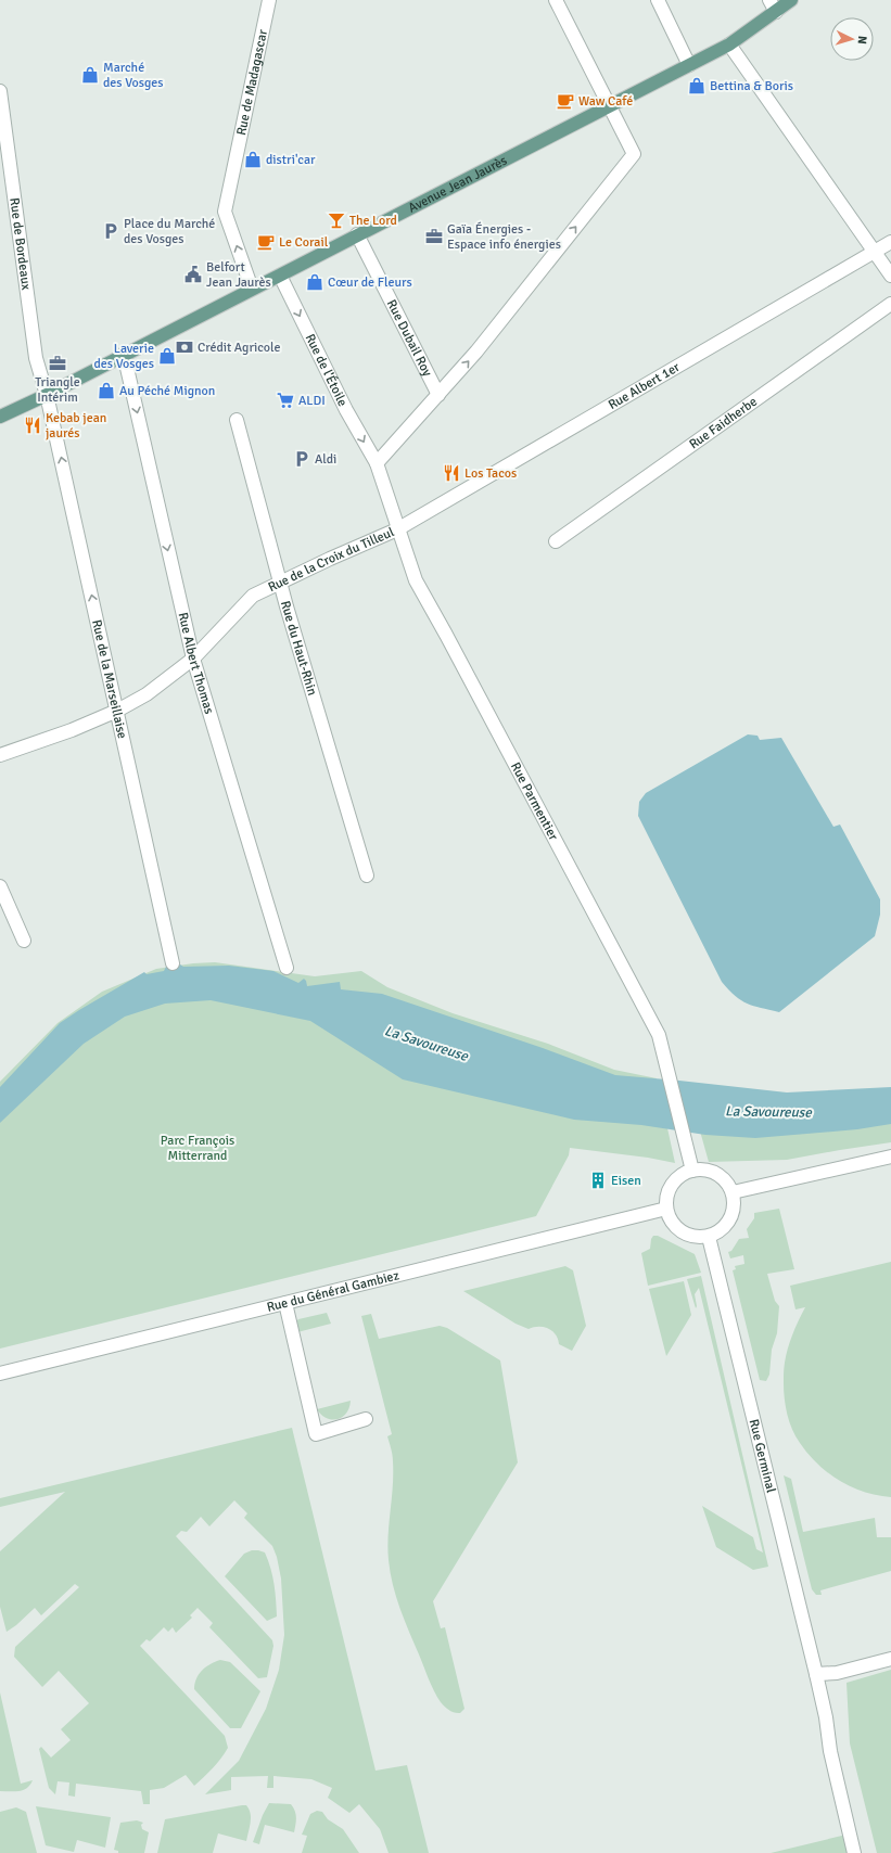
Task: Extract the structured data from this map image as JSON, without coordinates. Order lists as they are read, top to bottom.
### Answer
{
  "streets": {
    "main road": ["Avenue Jean Jaurès"],
    "street": [
      "Rue de Madagascar",
      "Rue de Bordeaux",
      "Rue Dubail Roy",
      "Rue de l'Étoile",
      "Rue Albert 1er",
      "Rue Faidherbe",
      "Rue de la Croix du Tilleul",
      "Rue du Haut-Rhin",
      "Rue Albert Thomas",
      "Rue de la Marseillaise",
      "Rue Parmentier",
      "Rue du Général Gambiez",
      "Rue Germinal"
    ]
  },
  "crossings": [
    ["Rue de Madagascar", "Avenue Jean Jaurès"],
    ["Avenue Jean Jaurès", "Rue de Bordeaux"],
    ["Avenue Jean Jaurès", "Rue Dubail Roy"],
    ["Avenue Jean Jaurès", "Rue de l'Étoile"],
    ["Avenue Jean Jaurès", "Rue Albert Thomas"],
    ["Avenue Jean Jaurès", "Rue de la Marseillaise"],
    ["Rue de Bordeaux", "Rue de la Marseillaise"],
    ["Rue de l'Étoile", "Rue de la Croix du Tilleul"],
    ["Rue Albert 1er", "Rue de la Croix du Tilleul"],
    ["Rue Albert 1er", "Rue Parmentier"],
    ["Rue de la Croix du Tilleul", "Rue du Haut-Rhin"],
    ["Rue de la Croix du Tilleul", "Rue Albert Thomas"],
    ["Rue de la Croix du Tilleul", "Rue de la Marseillaise"],
    ["Rue de la Croix du Tilleul", "Rue Parmentier"],
    ["Rue Parmentier", "Rue du Général Gambiez"],
    ["Rue Parmentier", "Rue Germinal"],
    ["Rue du Général Gambiez", "Rue Germinal"]
  ],
  "one_way": [
    "Rue de Madagascar",
    "Rue de l'Étoile",
    "Rue Albert Thomas",
    "Rue de la Marseillaise"
  ],
  "water": ["La Savoureuse"],
  "parks": ["Parc François Mitterrand"],
  "places": {
    "shop": [
      "Marché des Vosges",
      "Bettina & Boris",
      "distri'car",
      "Cœur de Fleurs",
      "Laverie des Vosges",
      "Au Péché Mignon"
    ],
    "cafe": ["Waw Café", "Le Corail"],
    "bar": ["The Lord"],
    "parking": ["Place du Marché des Vosges", "Aldi"],
    "office": ["Gaïa Énergies - Espace info énergies", "Triangle Intérim"],
    "public building": ["Belfort Jean Jaurès"],
    "bank": ["Crédit Agricole"],
    "supermarket": ["ALDI"],
    "restaurant": ["Kebab jean jaurés", "Los Tacos"],
    "building": ["Eisen"]
  },
  "north": "right"
}
